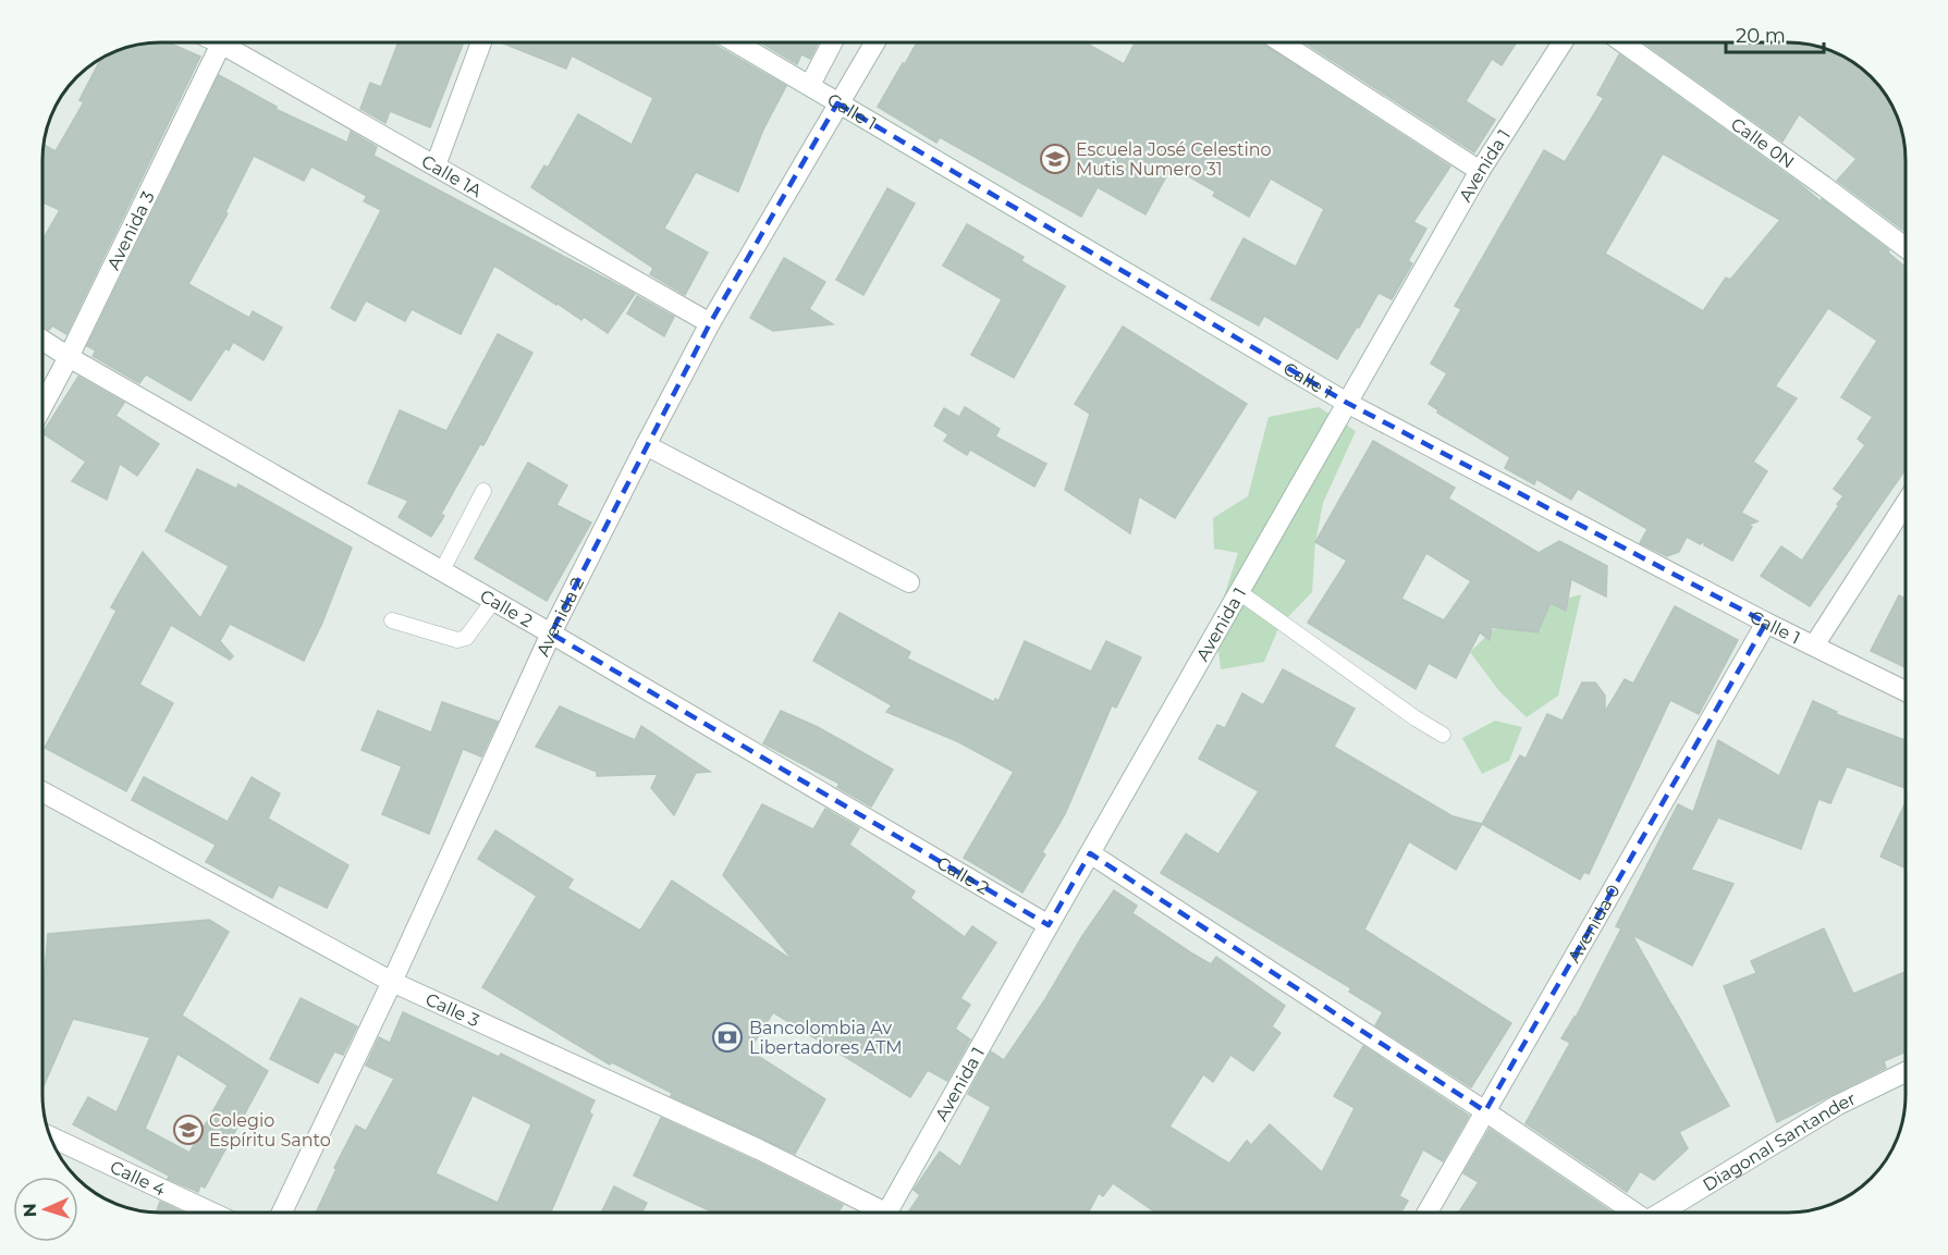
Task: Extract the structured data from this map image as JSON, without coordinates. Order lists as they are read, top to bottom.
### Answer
{
  "streets": {
    "street": [
      "Calle 1",
      "Calle 0N",
      "Avenida 1",
      "Calle 1A",
      "Avenida 3",
      "Calle 2",
      "Avenida 2",
      "Avenida 0",
      "Calle 3",
      "Diagonal Santander",
      "Calle 4"
    ]
  },
  "crossings": [
    ["Calle 1", "Avenida 1"],
    ["Calle 1", "Avenida 2"],
    ["Calle 1", "Avenida 0"],
    ["Avenida 1", "Calle 2"],
    ["Calle 1A", "Avenida 2"],
    ["Avenida 3", "Calle 2"],
    ["Calle 2", "Avenida 2"],
    ["Avenida 2", "Calle 3"]
  ],
  "places": {
    "school or university": ["Escuela José Celestino Mutis Numero 31", "Colegio Espíritu Santo"],
    "bank": ["Bancolombia Av Libertadores ATM"]
  },
  "scale_bar": "20 m",
  "north": "left"
}
